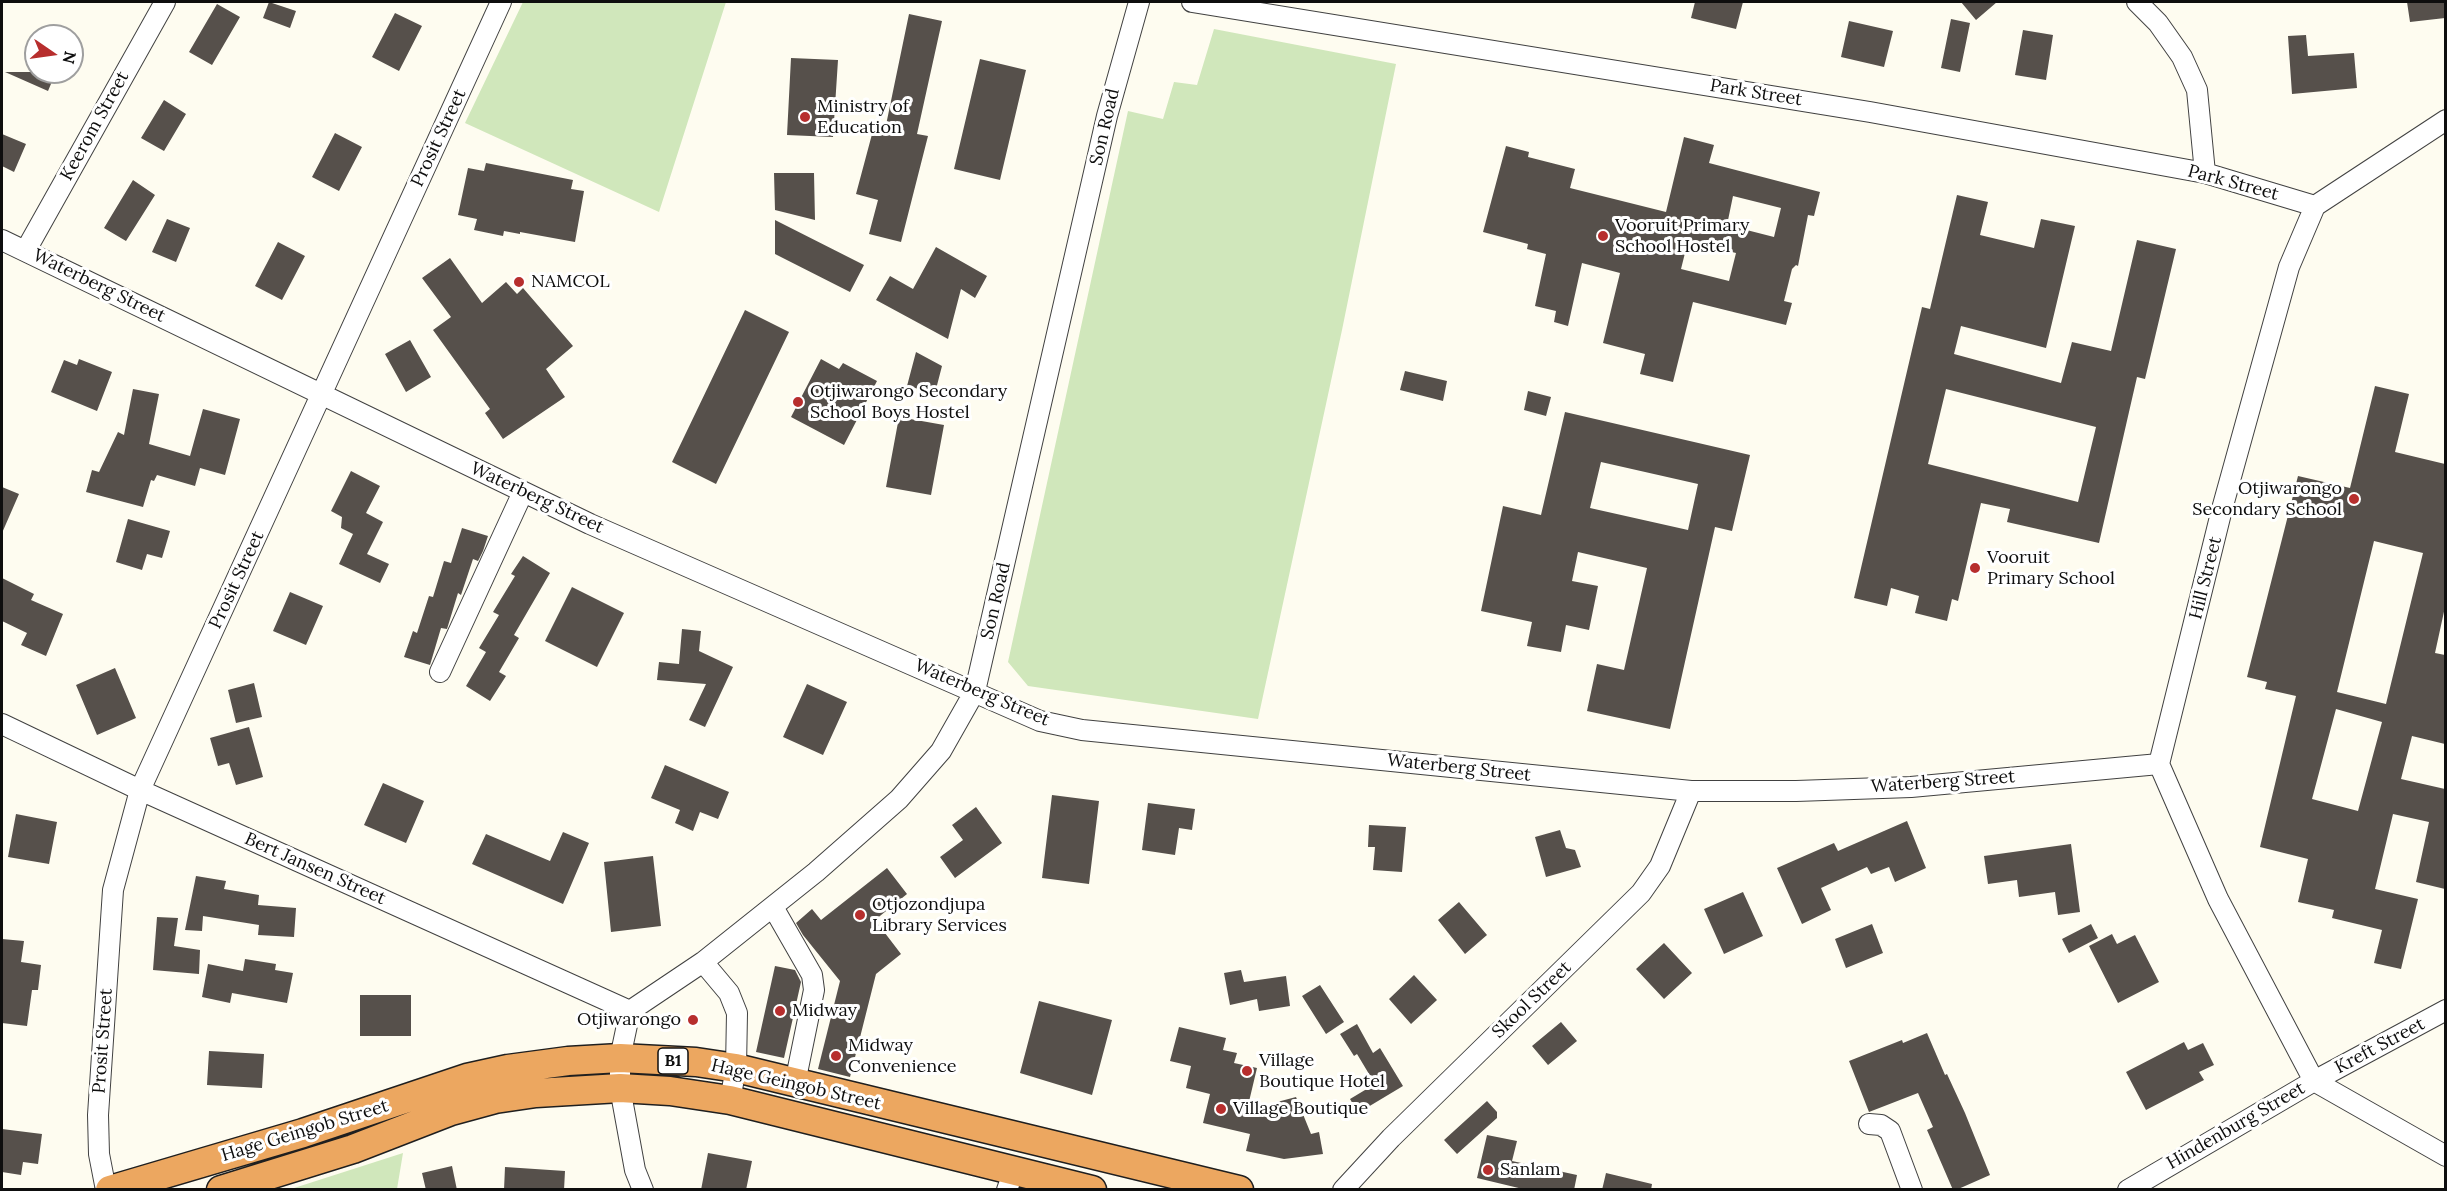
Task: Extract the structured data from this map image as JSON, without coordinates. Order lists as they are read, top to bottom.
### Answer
{
  "streets": {
    "highway": ["B1", "Hage Geingob Street"],
    "street": [
      "Park Street",
      "Keerom Street",
      "Son Road",
      "Prosit Street",
      "Waterberg Street",
      "Hill Street",
      "Bert Jansen Street",
      "Skool Street",
      "Kreft Street",
      "Hindenburg Street"
    ]
  },
  "crossings": [
    ["Park Street", "Hill Street"],
    ["Keerom Street", "Waterberg Street"],
    ["Son Road", "Waterberg Street"],
    ["Son Road", "Bert Jansen Street"],
    ["Prosit Street", "Waterberg Street"],
    ["Prosit Street", "Bert Jansen Street"],
    ["Prosit Street", "Hage Geingob Street"],
    ["Waterberg Street", "Hill Street"],
    ["Waterberg Street", "Skool Street"],
    ["Kreft Street", "Hindenburg Street"]
  ],
  "places": [
    "Ministry of Education",
    "Vooruit Primary School Hostel",
    "NAMCOL",
    "Otjiwarongo Secondary School Boys Hostel",
    "Otjiwarongo Secondary School",
    "Vooruit Primary School",
    "Otjozondjupa Library Services",
    "Midway",
    "Otjiwarongo",
    "Midway Convenience",
    "Village Boutique Hotel",
    "Village Boutique",
    "Sanlam"
  ],
  "north": "right"
}
